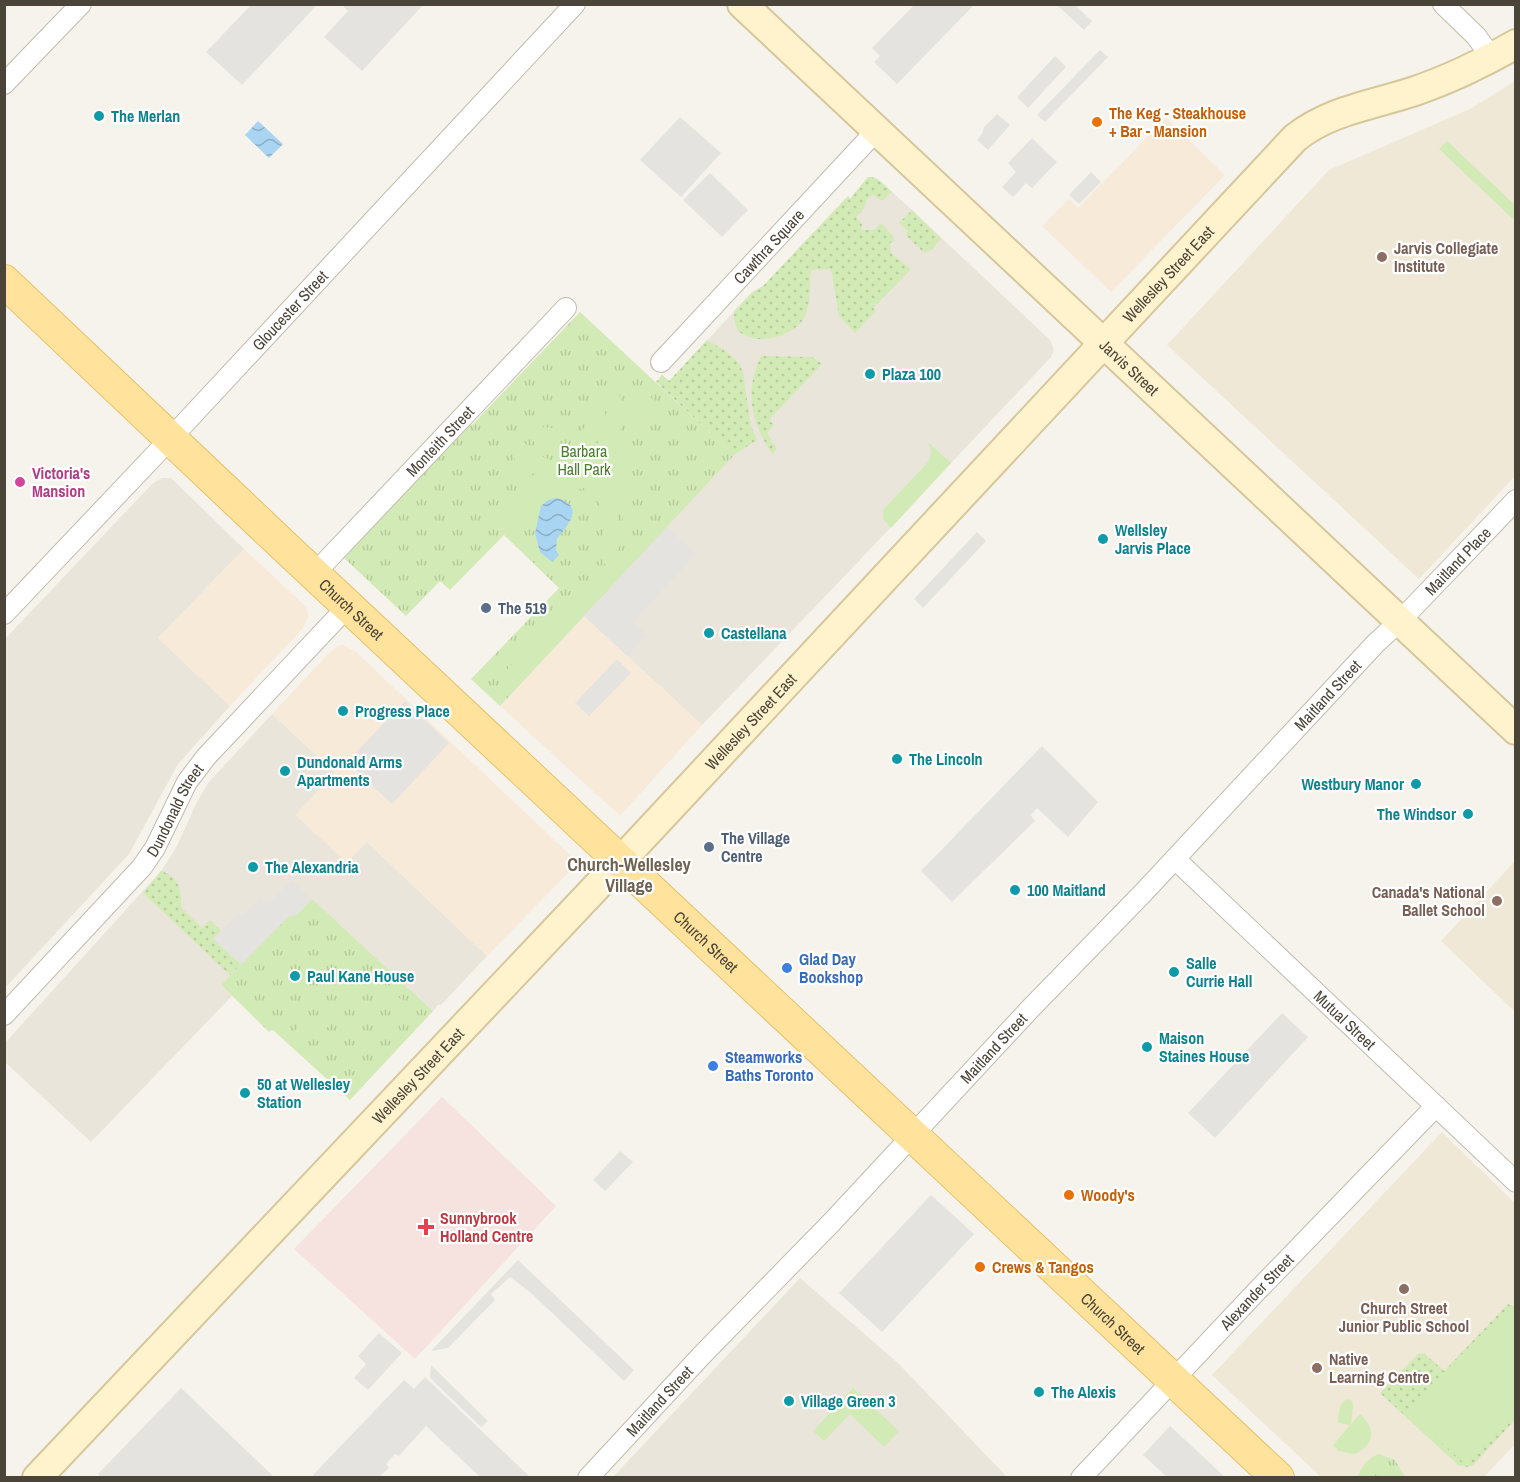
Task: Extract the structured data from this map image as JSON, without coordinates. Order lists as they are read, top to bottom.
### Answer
{
  "streets": {
    "main road": ["Church Street"],
    "street": [
      "Cawthra Square",
      "Wellesley Street East",
      "Gloucester Street",
      "Jarvis Street",
      "Monteith Street",
      "Maitland Place",
      "Maitland Street",
      "Dundonald Street",
      "Mutual Street",
      "Alexander Street"
    ]
  },
  "crossings": [
    ["Cawthra Square", "Jarvis Street"],
    ["Wellesley Street East", "Jarvis Street"],
    ["Wellesley Street East", "Church Street"],
    ["Gloucester Street", "Church Street"],
    ["Jarvis Street", "Maitland Place"],
    ["Jarvis Street", "Maitland Street"],
    ["Monteith Street", "Church Street"],
    ["Maitland Place", "Maitland Street"],
    ["Church Street", "Maitland Street"],
    ["Church Street", "Dundonald Street"],
    ["Church Street", "Alexander Street"],
    ["Maitland Street", "Mutual Street"],
    ["Mutual Street", "Alexander Street"]
  ],
  "districts": ["Church-Wellesley Village"],
  "parks": ["Barbara Hall Park"],
  "places": {
    "other": [
      "The Merlan",
      "The Keg - Steakhouse + Bar - Mansion",
      "Jarvis Collegiate Institute",
      "Plaza 100",
      "Victoria's Mansion",
      "Wellsley Jarvis Place",
      "The 519",
      "Castellana",
      "Progress Place",
      "The Lincoln",
      "Dundonald Arms Apartments",
      "Westbury Manor",
      "The Windsor",
      "The Village Centre",
      "The Alexandria",
      "100 Maitland",
      "Canada's National Ballet School",
      "Glad Day Bookshop",
      "Salle Currie Hall",
      "Paul Kane House",
      "Maison Staines House",
      "Steamworks Baths Toronto",
      "50 at Wellesley Station",
      "Woody's",
      "Crews & Tangos",
      "Church Street Junior Public School",
      "Native Learning Centre",
      "The Alexis",
      "Village Green 3"
    ],
    "health": ["Sunnybrook Holland Centre"]
  }
}
